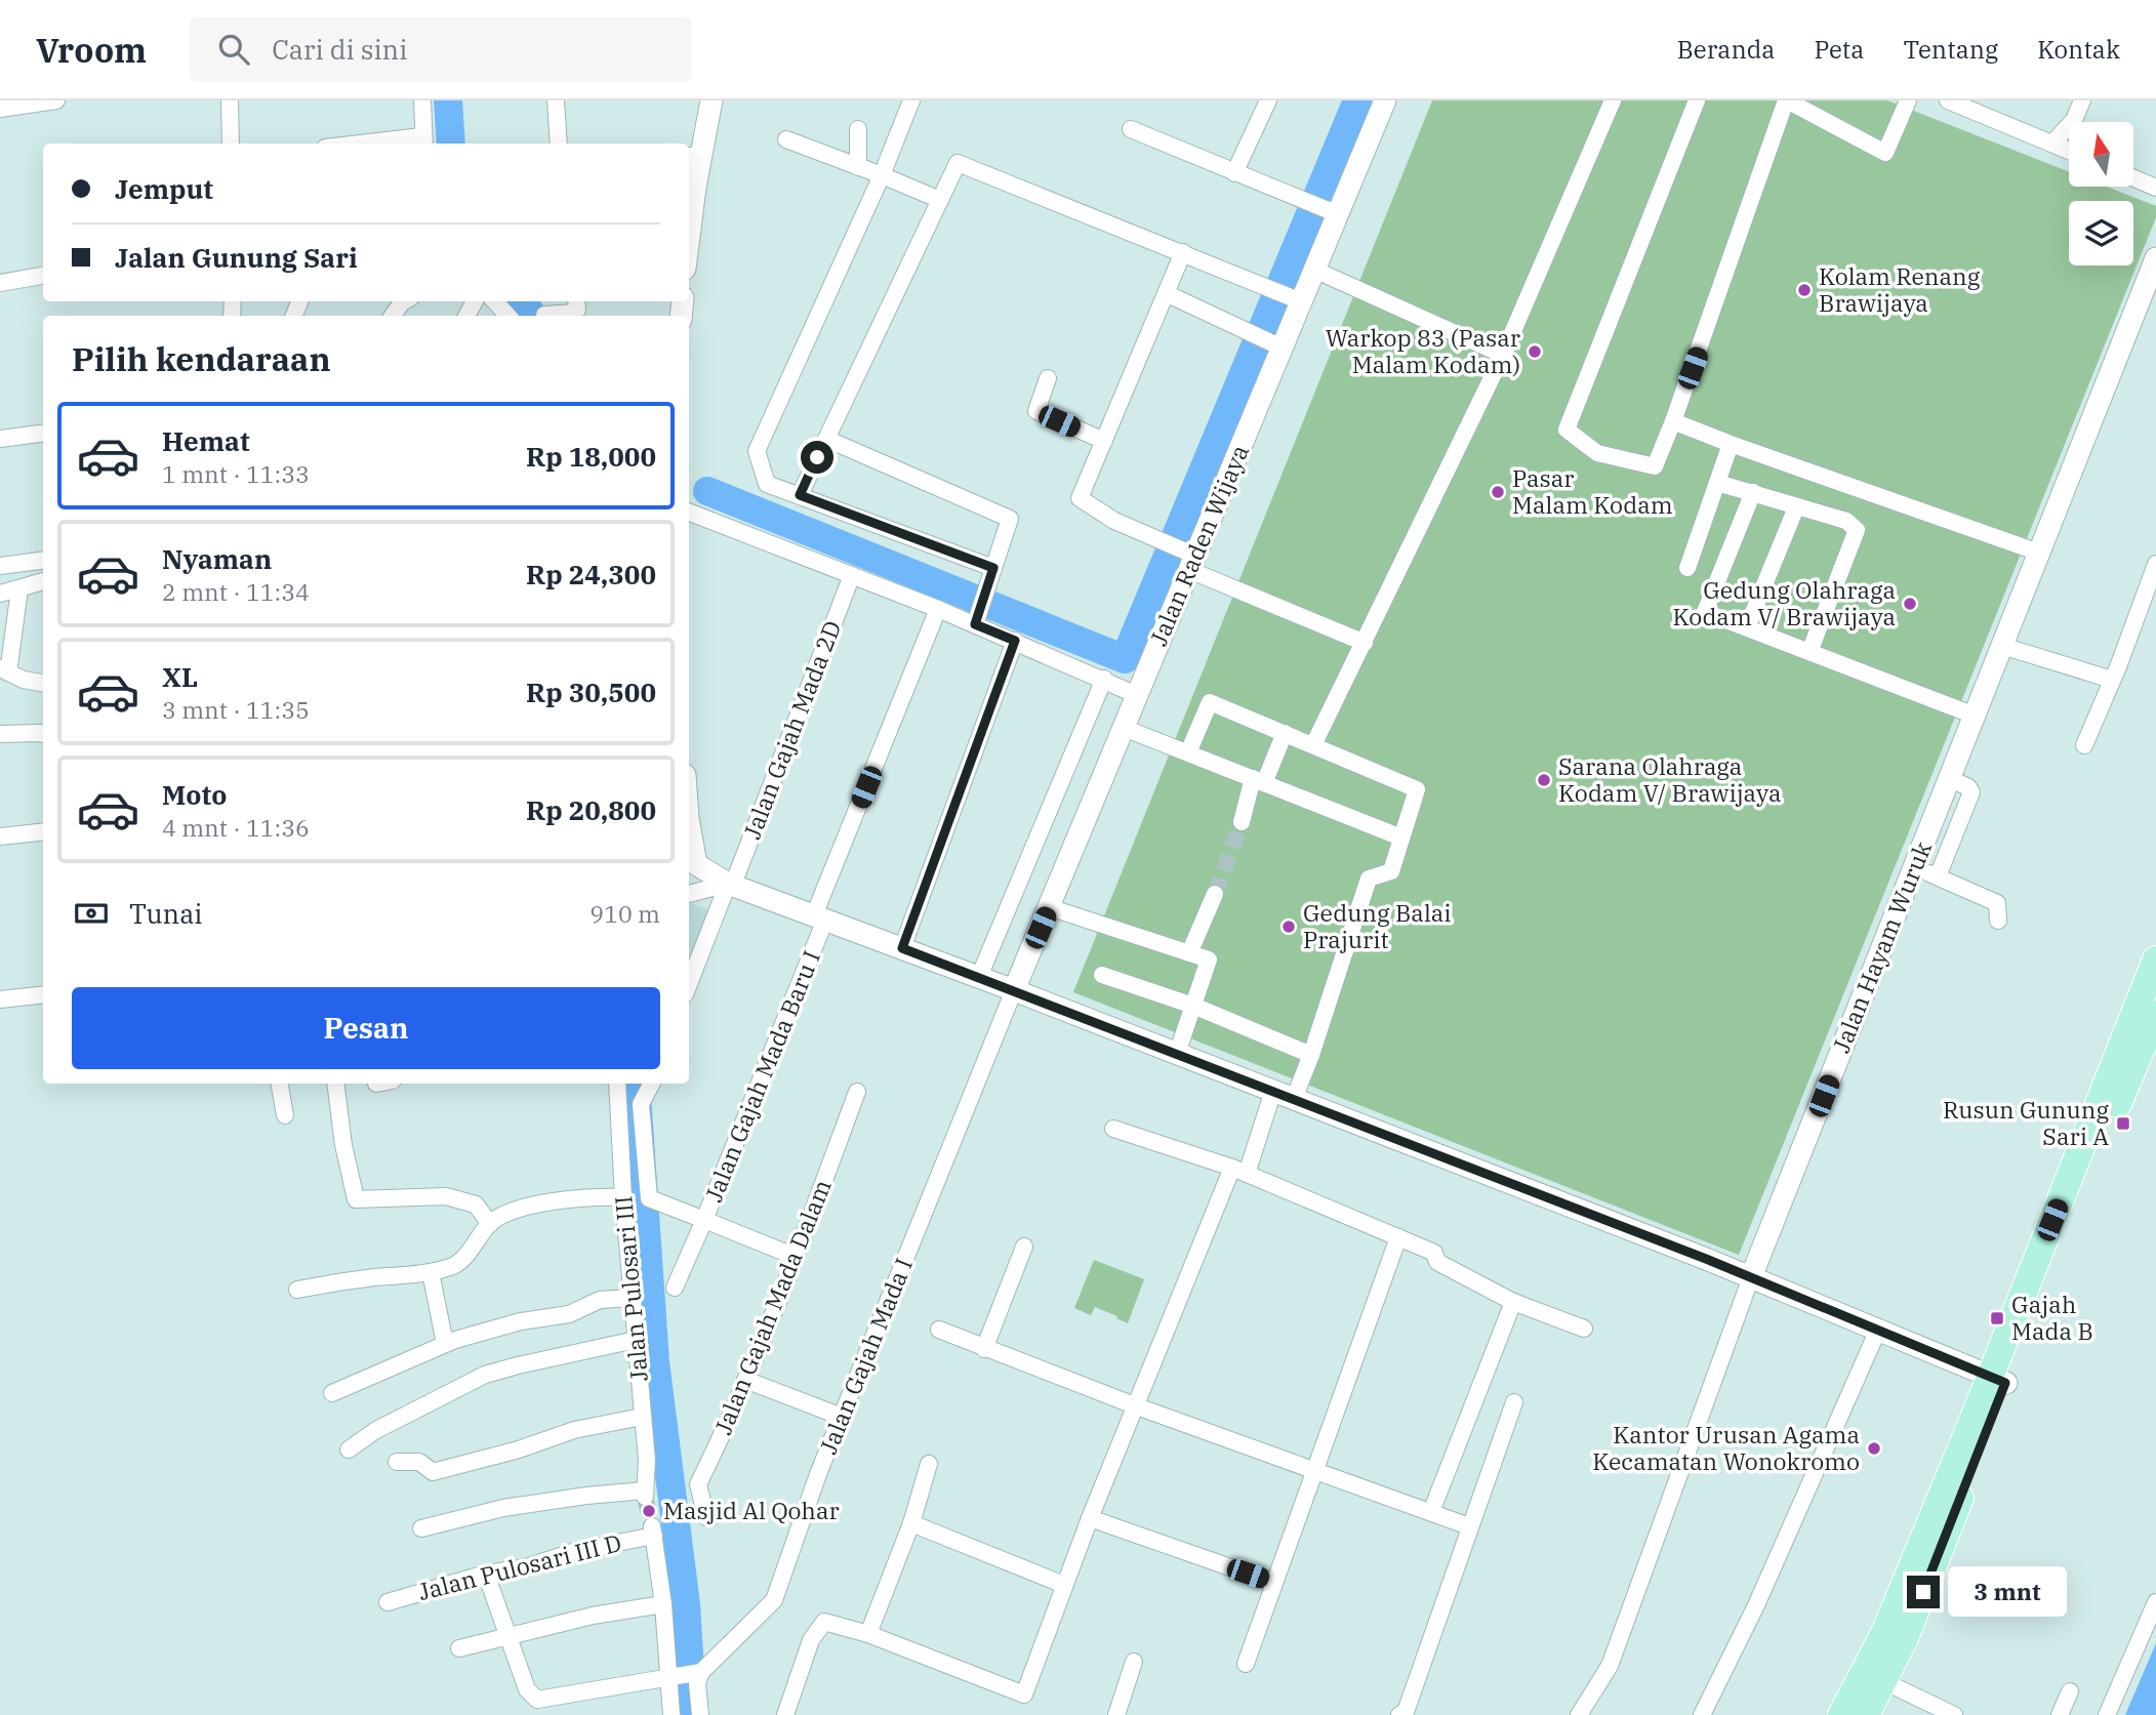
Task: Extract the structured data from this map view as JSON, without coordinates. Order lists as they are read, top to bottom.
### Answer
{
  "streets": {
    "street": [
      "Jalan Raden Wijaya",
      "Jalan Gajah Mada 2D",
      "Jalan Hayam Wuruk",
      "Jalan Gajah Mada Baru I",
      "Jalan Pulosari III",
      "Jalan Gajah Mada Dalam",
      "Jalan Gajah Mada I",
      "Jalan Pulosari III D"
    ]
  },
  "crossings": [
    ["Jalan Raden Wijaya", "Jalan Gajah Mada I"],
    ["Jalan Gajah Mada Baru I", "Jalan Gajah Mada Dalam"]
  ],
  "places": {
    "other": [
      "Kolam Renang Brawijaya",
      "Warkop 83 (Pasar Malam Kodam)",
      "Pasar Malam Kodam",
      "Gedung Olahraga Kodam V/ Brawijaya",
      "Sarana Olahraga Kodam V/ Brawijaya",
      "Gedung Balai Prajurit",
      "Kantor Urusan Agama Kecamatan Wonokromo",
      "Masjid Al Qohar"
    ],
    "transit": ["Rusun Gunung Sari A", "Gajah Mada B"]
  },
  "north": "top",
  "page": {
    "header": "Vroom",
    "search": "Cari di sini",
    "nav": [
      "Beranda",
      "Peta",
      "Tentang",
      "Kontak"
    ],
    "banner": ["Jemput", "Jalan Gunung Sari"],
    "heading": "Pilih kendaraan",
    "list": [
      {
        "name": "Hemat",
        "note": "1 mnt · 11:33",
        "value": "Rp 18,000"
      },
      {
        "name": "Nyaman",
        "note": "2 mnt · 11:34",
        "value": "Rp 24,300"
      },
      {
        "name": "XL",
        "note": "3 mnt · 11:35",
        "value": "Rp 30,500"
      },
      {
        "name": "Moto",
        "note": "4 mnt · 11:36",
        "value": "Rp 20,800"
      }
    ],
    "pay": ["Tunai", "910 m"],
    "buttons": "Pesan",
    "bubble": "3 mnt"
  }
}
